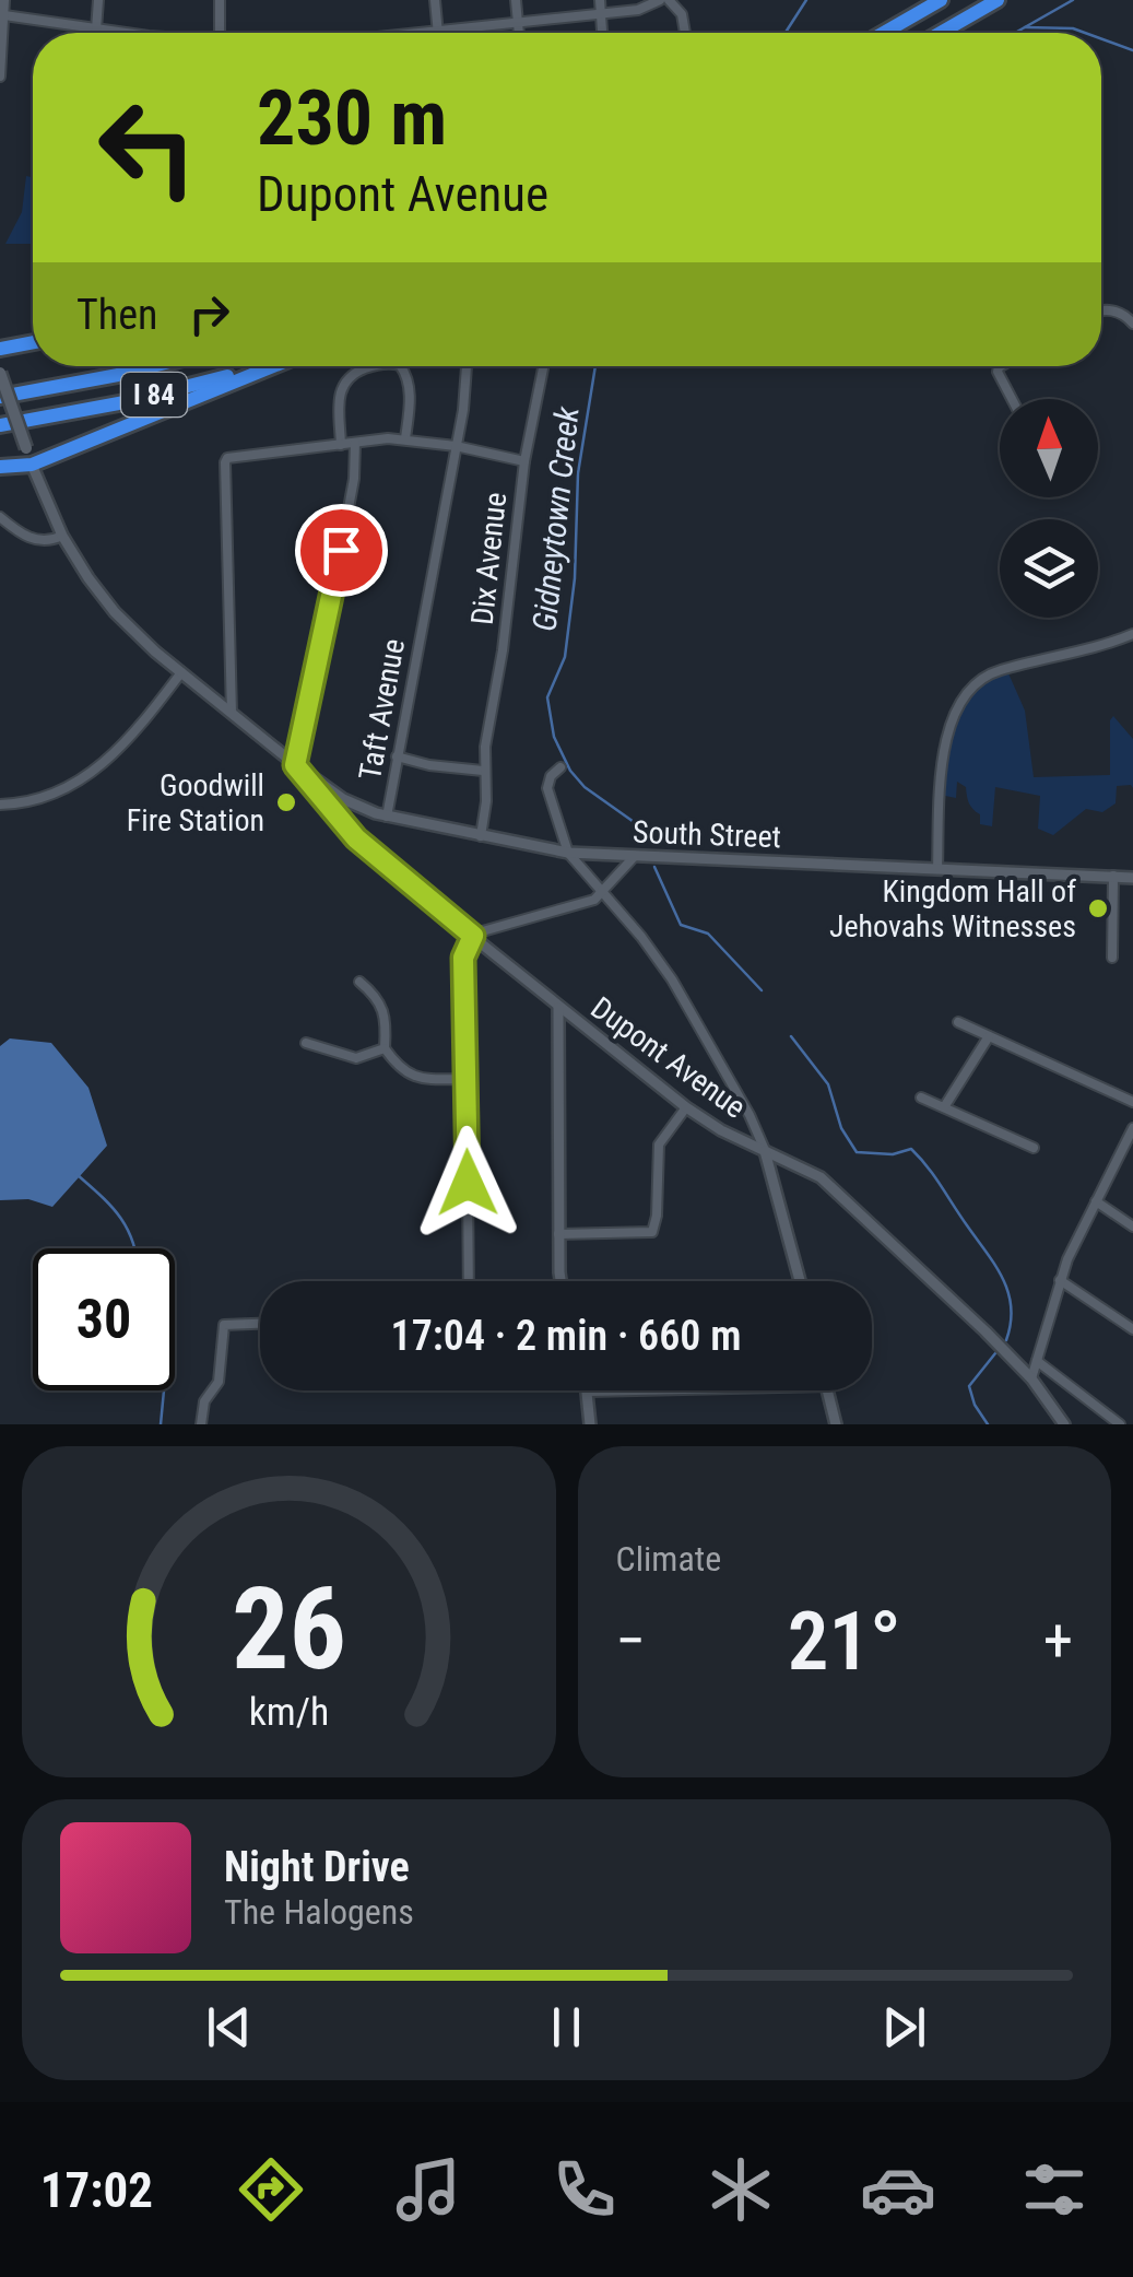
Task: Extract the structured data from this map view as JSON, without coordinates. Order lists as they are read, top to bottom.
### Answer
{
  "streets": {
    "highway": ["I 84"],
    "street": [
      "Dix Avenue",
      "Taft Avenue",
      "South Street",
      "Dupont Avenue"
    ]
  },
  "crossings": [
    ["Dix Avenue", "South Street"],
    ["Taft Avenue", "South Street"],
    ["South Street", "Dupont Avenue"]
  ],
  "water": ["Gidneytown Creek"],
  "places": ["Goodwill Fire Station", "Kingdom Hall of Jehovahs Witnesses"],
  "north": "top",
  "page": {
    "turn": ["230 m", "Dupont Avenue"],
    "then": "Then",
    "limit": "30",
    "trip": "17:04 · 2 min · 660 m",
    "tile": "Climate",
    "heat": ["−", "21°", "+"],
    "song": ["Night Drive", "The Halogens"],
    "tabs": "17:02",
    "gauge": ["26", "km/h"]
  }
}
